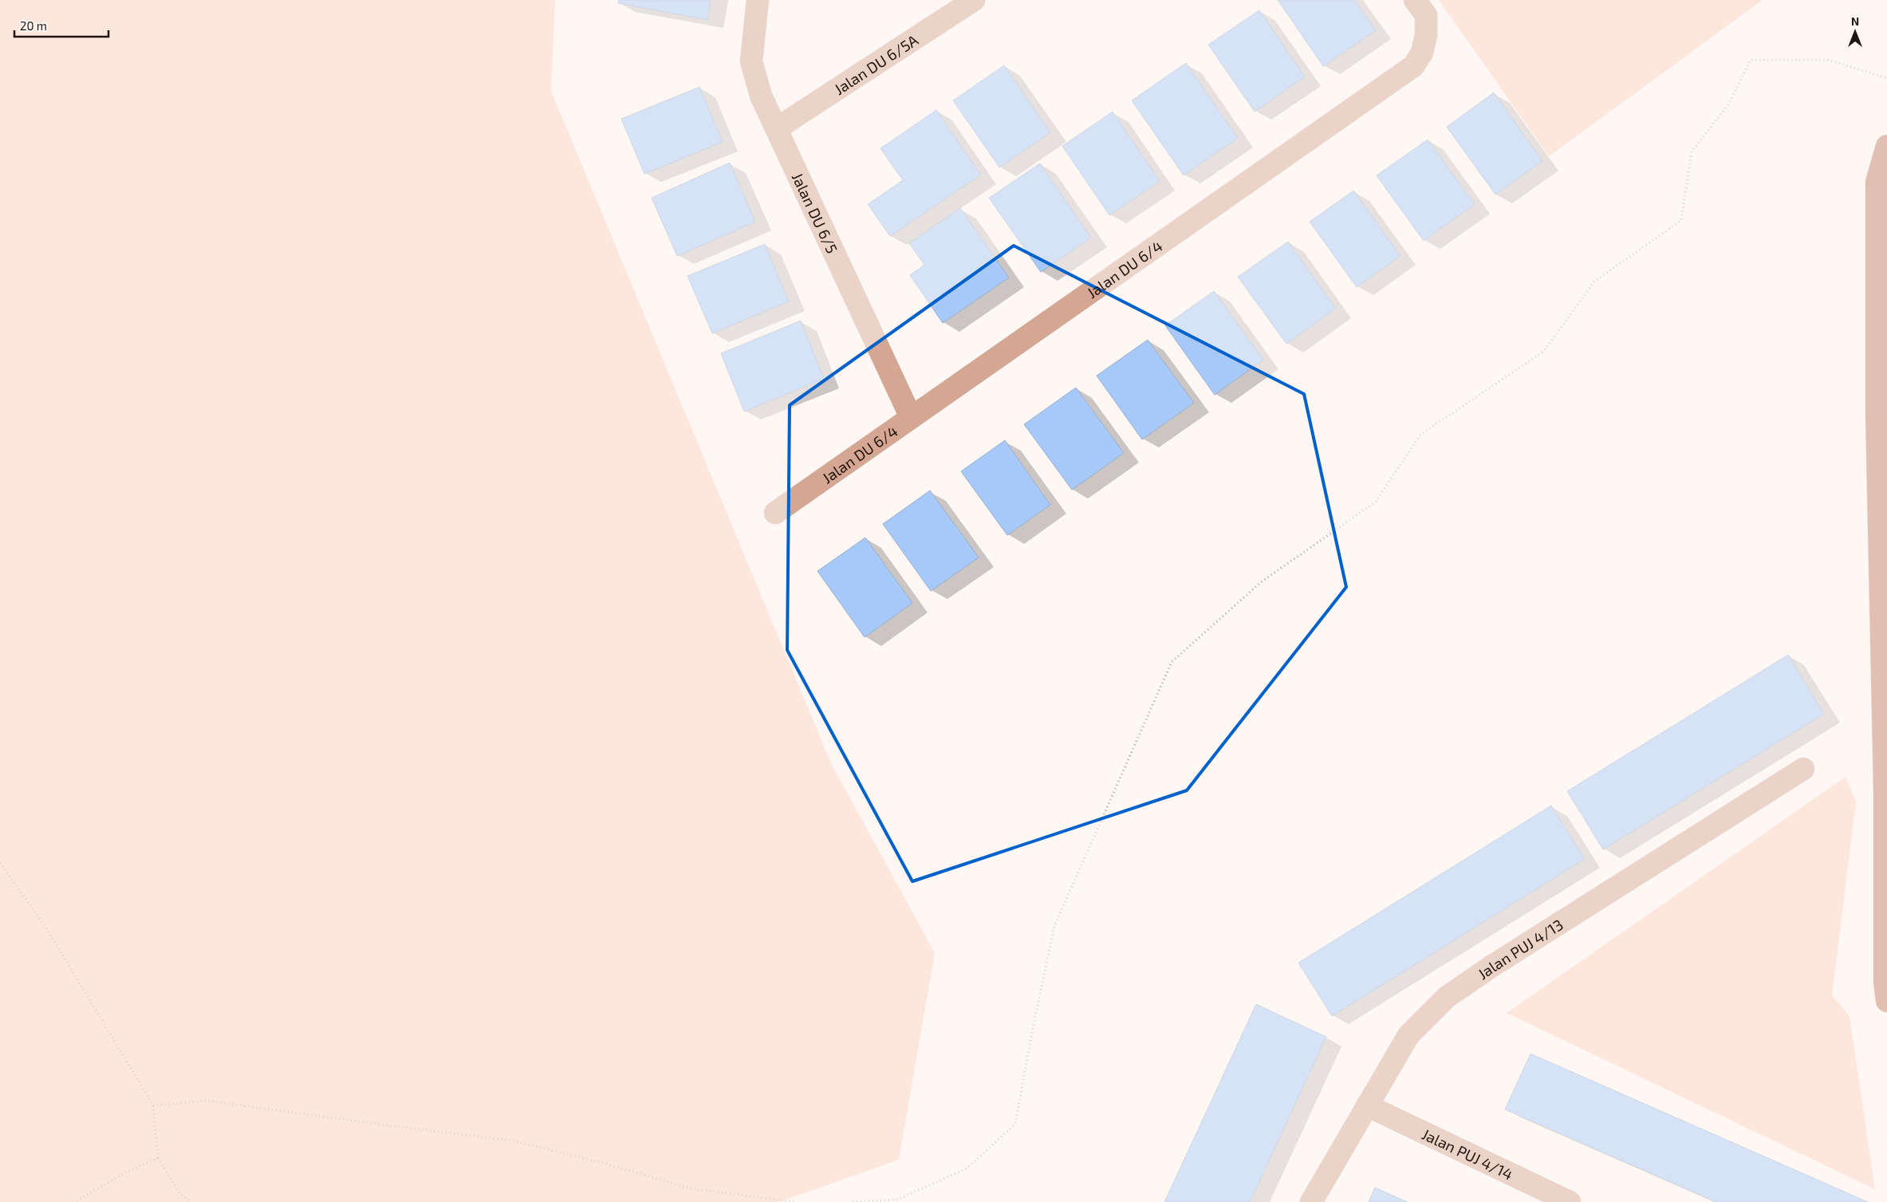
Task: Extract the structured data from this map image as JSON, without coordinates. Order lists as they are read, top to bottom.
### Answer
{
  "streets": {
    "street": [
      "Jalan DU 6/5A",
      "Jalan DU 6/5",
      "Jalan DU 6/4",
      "Jalan PUJ 4/13",
      "Jalan PUJ 4/14"
    ]
  },
  "crossings": [
    ["Jalan DU 6/5A", "Jalan DU 6/5"],
    ["Jalan DU 6/5", "Jalan DU 6/4"],
    ["Jalan PUJ 4/13", "Jalan PUJ 4/14"]
  ],
  "scale_bar": "20 m",
  "north": "top"
}
